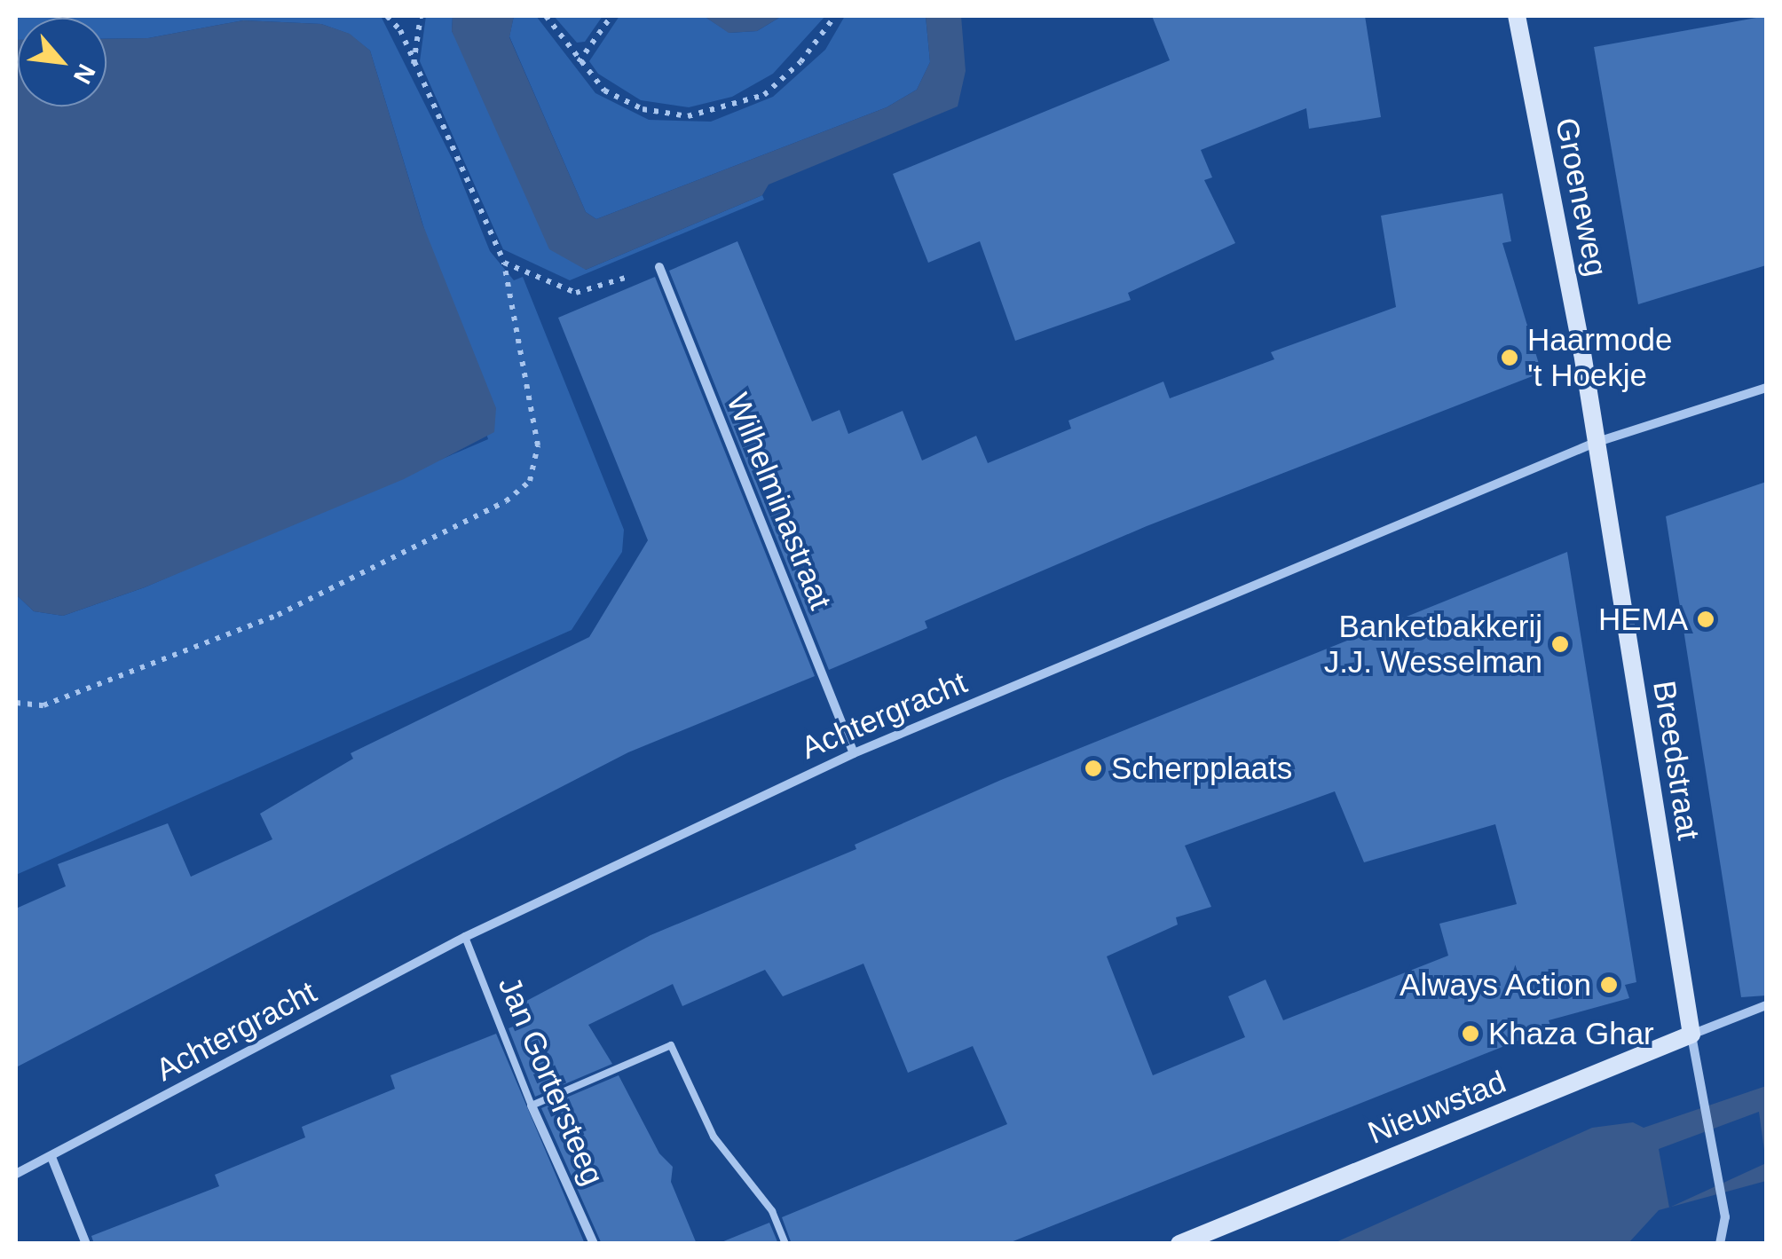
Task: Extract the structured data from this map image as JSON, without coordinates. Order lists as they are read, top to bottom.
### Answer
{
  "streets": {
    "street": [
      "Groeneweg",
      "Wilhelminastraat",
      "Achtergracht",
      "Breedstraat",
      "Jan Gortersteeg",
      "Nieuwstad"
    ]
  },
  "crossings": [
    ["Groeneweg", "Achtergracht"],
    ["Groeneweg", "Breedstraat"],
    ["Wilhelminastraat", "Achtergracht"],
    ["Achtergracht", "Breedstraat"],
    ["Achtergracht", "Jan Gortersteeg"],
    ["Breedstraat", "Nieuwstad"]
  ],
  "places": [
    "Haarmode 't Hoekje",
    "HEMA",
    "Banketbakkerij J.J. Wesselman",
    "Scherpplaats",
    "Always Action",
    "Khaza Ghar"
  ],
  "north": "bottom right"
}
